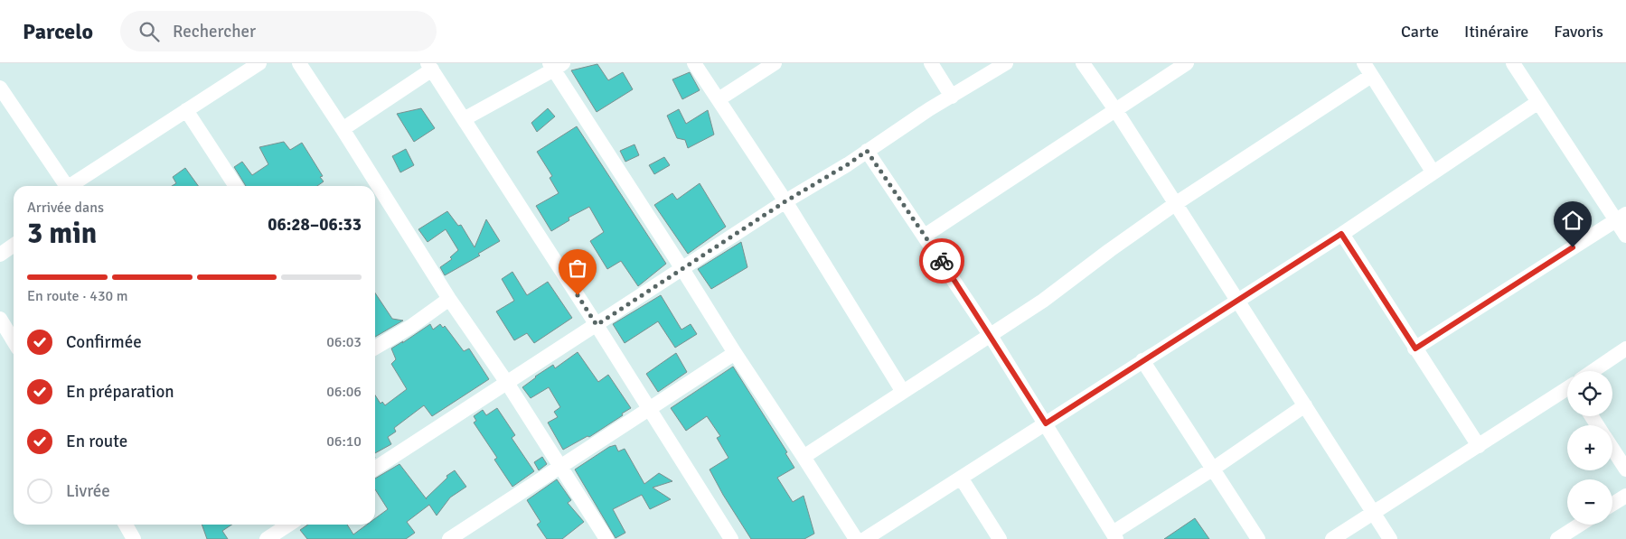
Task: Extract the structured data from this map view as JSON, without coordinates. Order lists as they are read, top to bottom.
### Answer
{
  "page": {
    "header": "Parcelo",
    "search": "Rechercher",
    "nav": ["Carte", "Itinéraire", "Favoris"],
    "heading": ["3 min", "Arrivée dans", "06:28–06:33"],
    "bar": "En route · 430 m",
    "list": [
      ["Confirmée", "06:03"],
      ["En préparation", "06:06"],
      ["En route", "06:10"],
      "Livrée"
    ],
    "map_buttons": ["+", "−"]
  }
}
